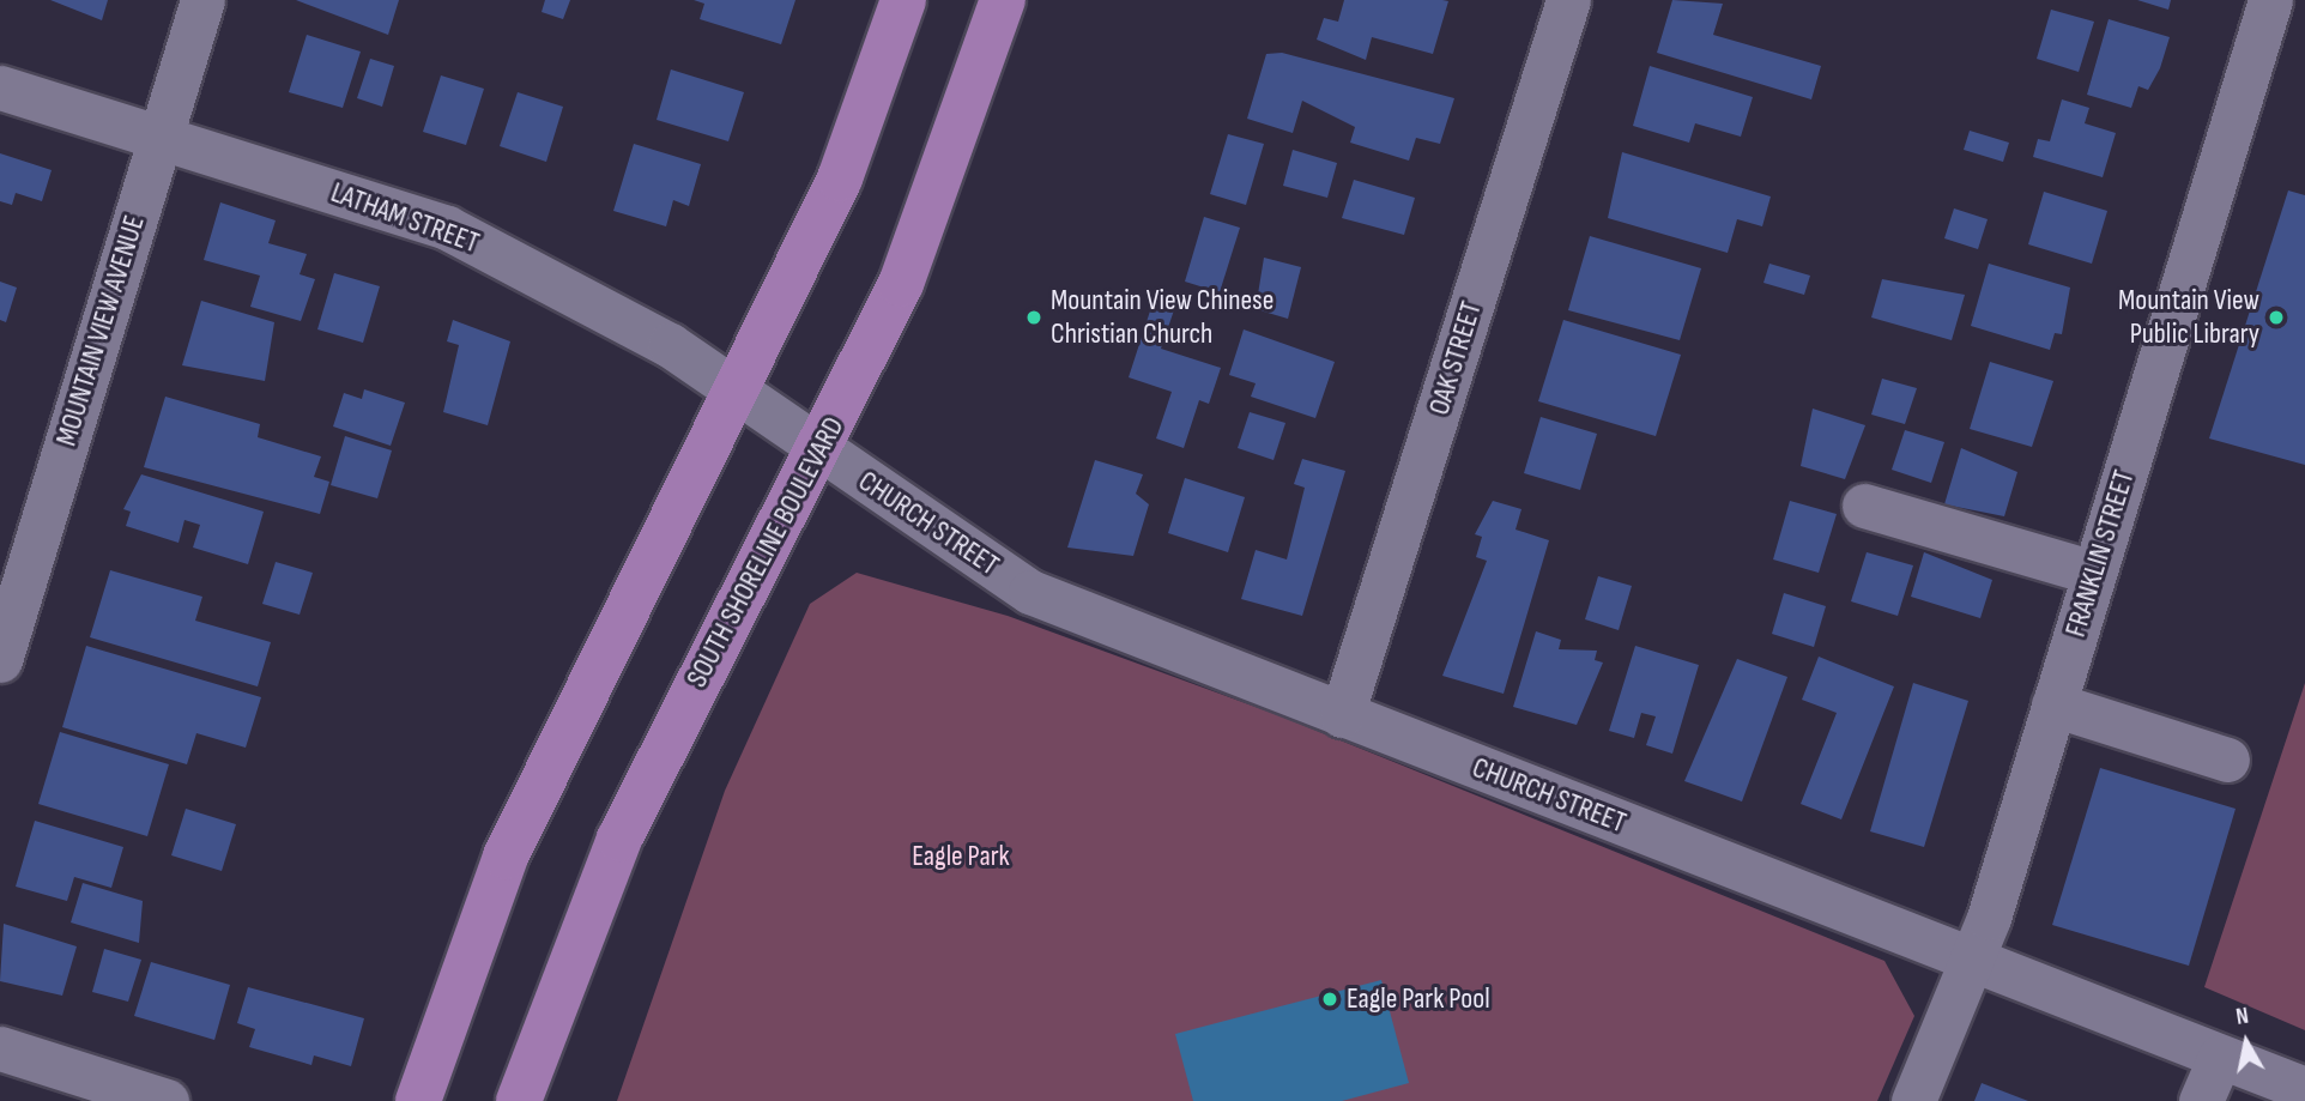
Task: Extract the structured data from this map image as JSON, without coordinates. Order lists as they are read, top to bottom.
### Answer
{
  "streets": {
    "main road": ["SOUTH SHORELINE BOULEVARD"],
    "street": [
      "LATHAM STREET",
      "MOUNTAIN VIEW AVENUE",
      "OAK STREET",
      "CHURCH STREET",
      "FRANKLIN STREET"
    ]
  },
  "crossings": [
    ["LATHAM STREET", "MOUNTAIN VIEW AVENUE"],
    ["LATHAM STREET", "CHURCH STREET"],
    ["LATHAM STREET", "SOUTH SHORELINE BOULEVARD"],
    ["OAK STREET", "CHURCH STREET"],
    ["CHURCH STREET", "SOUTH SHORELINE BOULEVARD"],
    ["CHURCH STREET", "FRANKLIN STREET"]
  ],
  "parks": ["Eagle Park"],
  "places": ["Mountain View Chinese Christian Church", "Mountain View Public Library", "Eagle Park Pool"],
  "north": "top"
}
